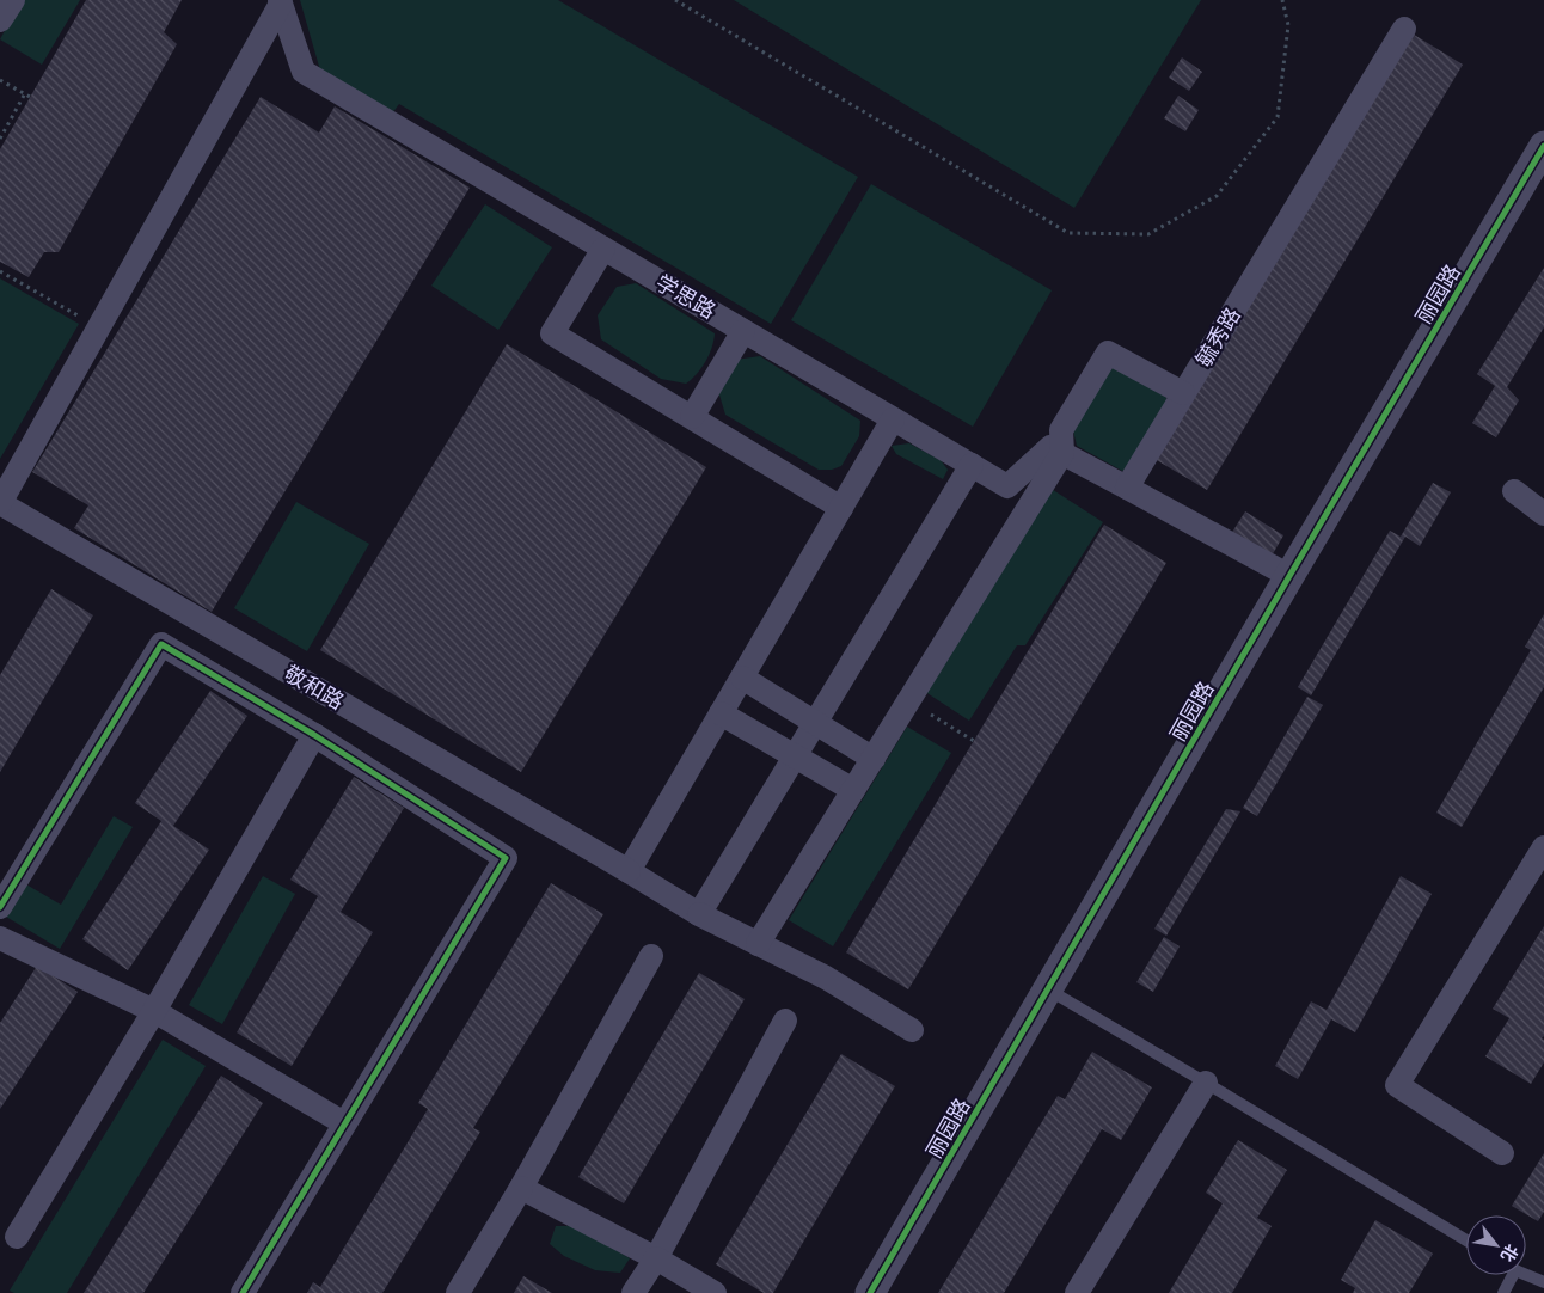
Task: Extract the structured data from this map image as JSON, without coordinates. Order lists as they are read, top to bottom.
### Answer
{
  "streets": {
    "street": [
      "丽园路",
      "学思路",
      "毓秀路",
      "敬和路"
    ]
  },
  "north": "bottom right"
}
